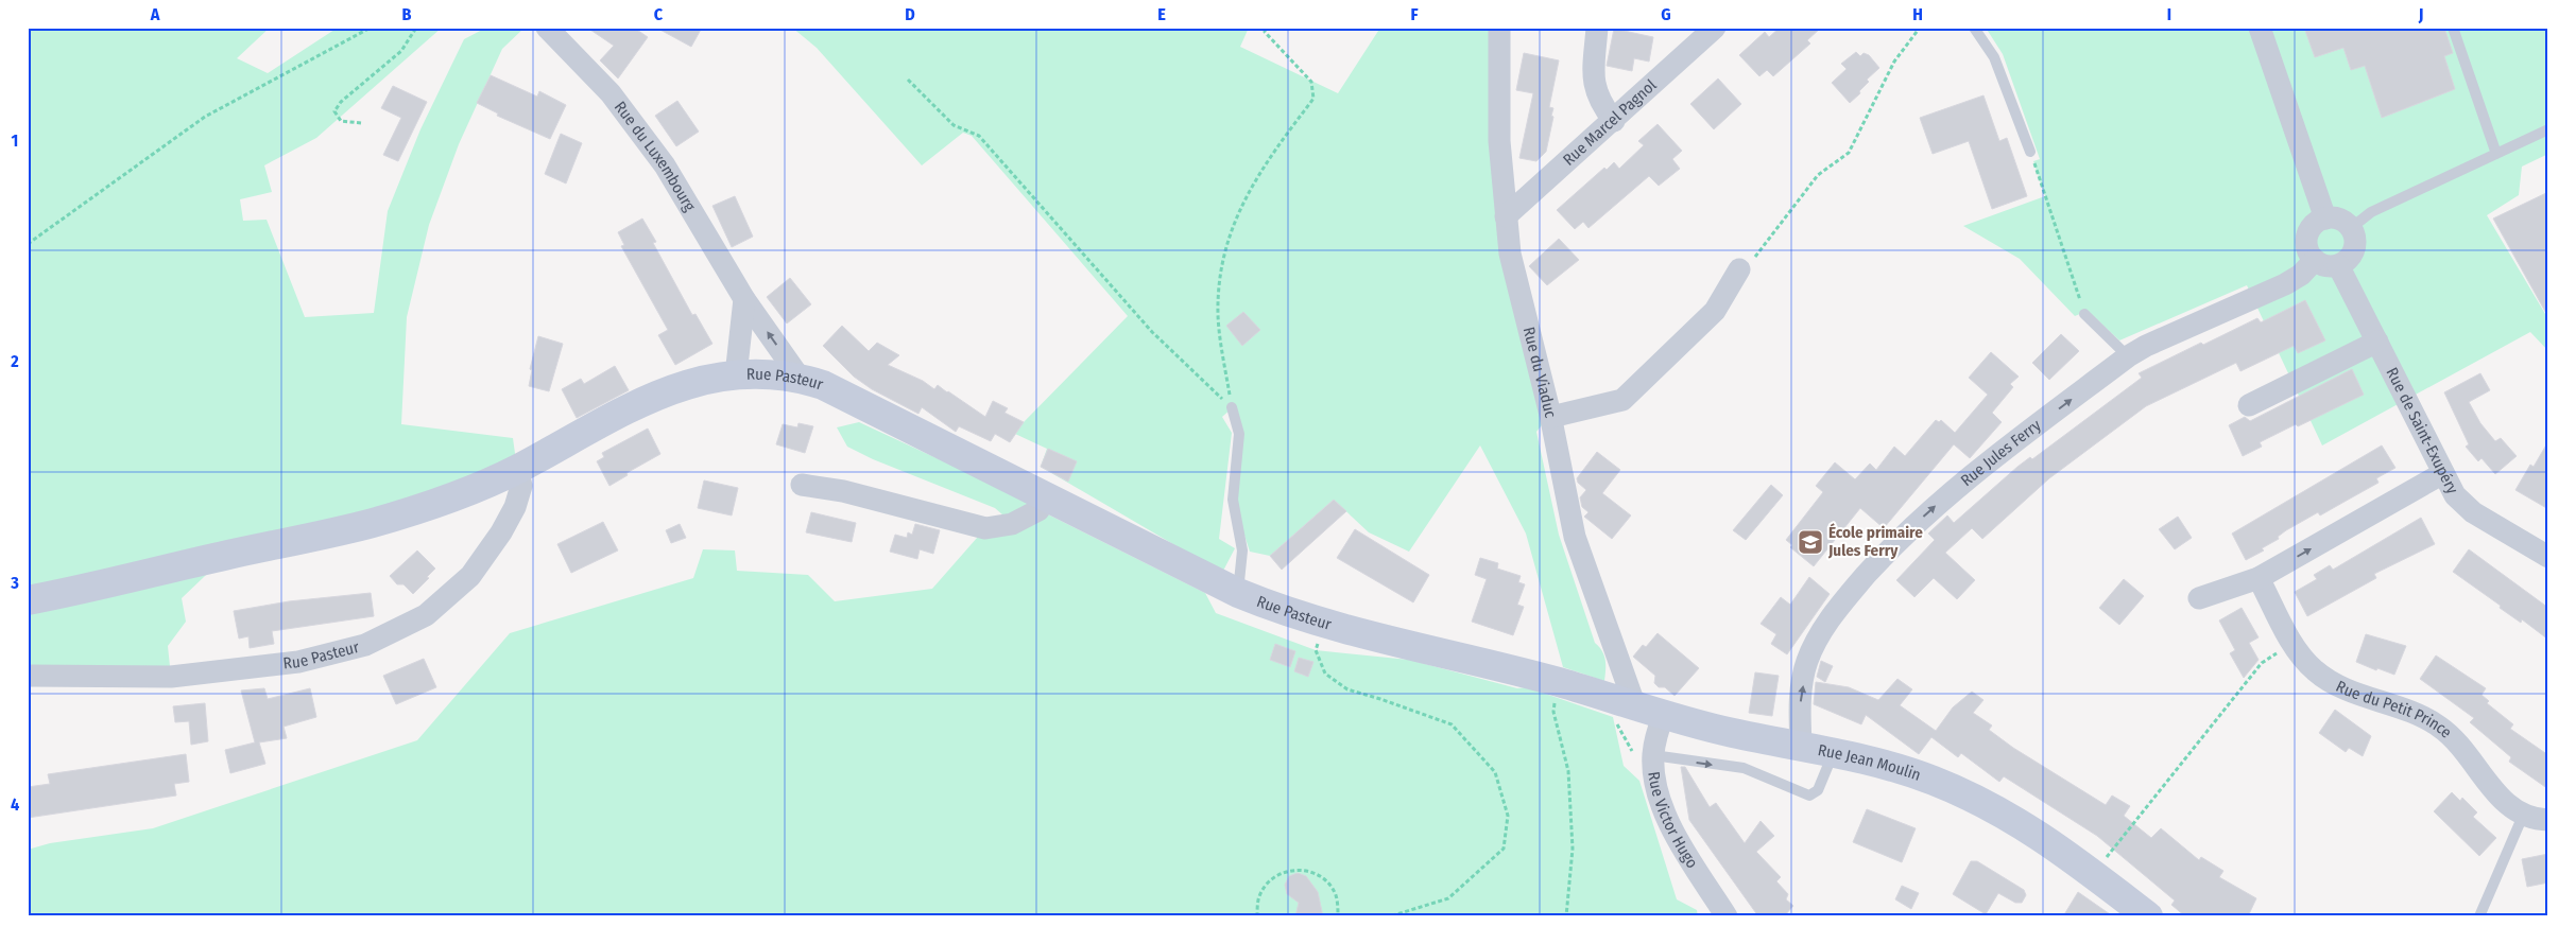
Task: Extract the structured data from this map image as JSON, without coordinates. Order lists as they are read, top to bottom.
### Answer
{
  "streets": {
    "main road": ["Rue Pasteur", "Rue Jean Moulin"],
    "street": [
      "Rue Marcel Pagnol",
      "Rue du Luxembourg",
      "Rue du Viaduc",
      "Rue de Saint-Exupéry",
      "Rue Jules Ferry",
      "Rue du Petit Prince",
      "Rue Victor Hugo"
    ]
  },
  "crossings": [
    ["Rue Marcel Pagnol", "Rue du Viaduc"],
    ["Rue du Luxembourg", "Rue Pasteur"],
    ["Rue du Viaduc", "Rue Jean Moulin"],
    ["Rue Pasteur", "Rue Jean Moulin"],
    ["Rue de Saint-Exupéry", "Rue Jules Ferry"],
    ["Rue Jules Ferry", "Rue Jean Moulin"],
    ["Rue Jean Moulin", "Rue Victor Hugo"]
  ],
  "one_way": ["Rue Jules Ferry"],
  "places": {
    "school or university": ["École primaire Jules Ferry"]
  },
  "grid": {
    "columns": [
      "A",
      "B",
      "C",
      "D",
      "E",
      "F",
      "G",
      "H",
      "I",
      "J"
    ],
    "rows": [
      "1",
      "2",
      "3",
      "4"
    ]
  }
}
